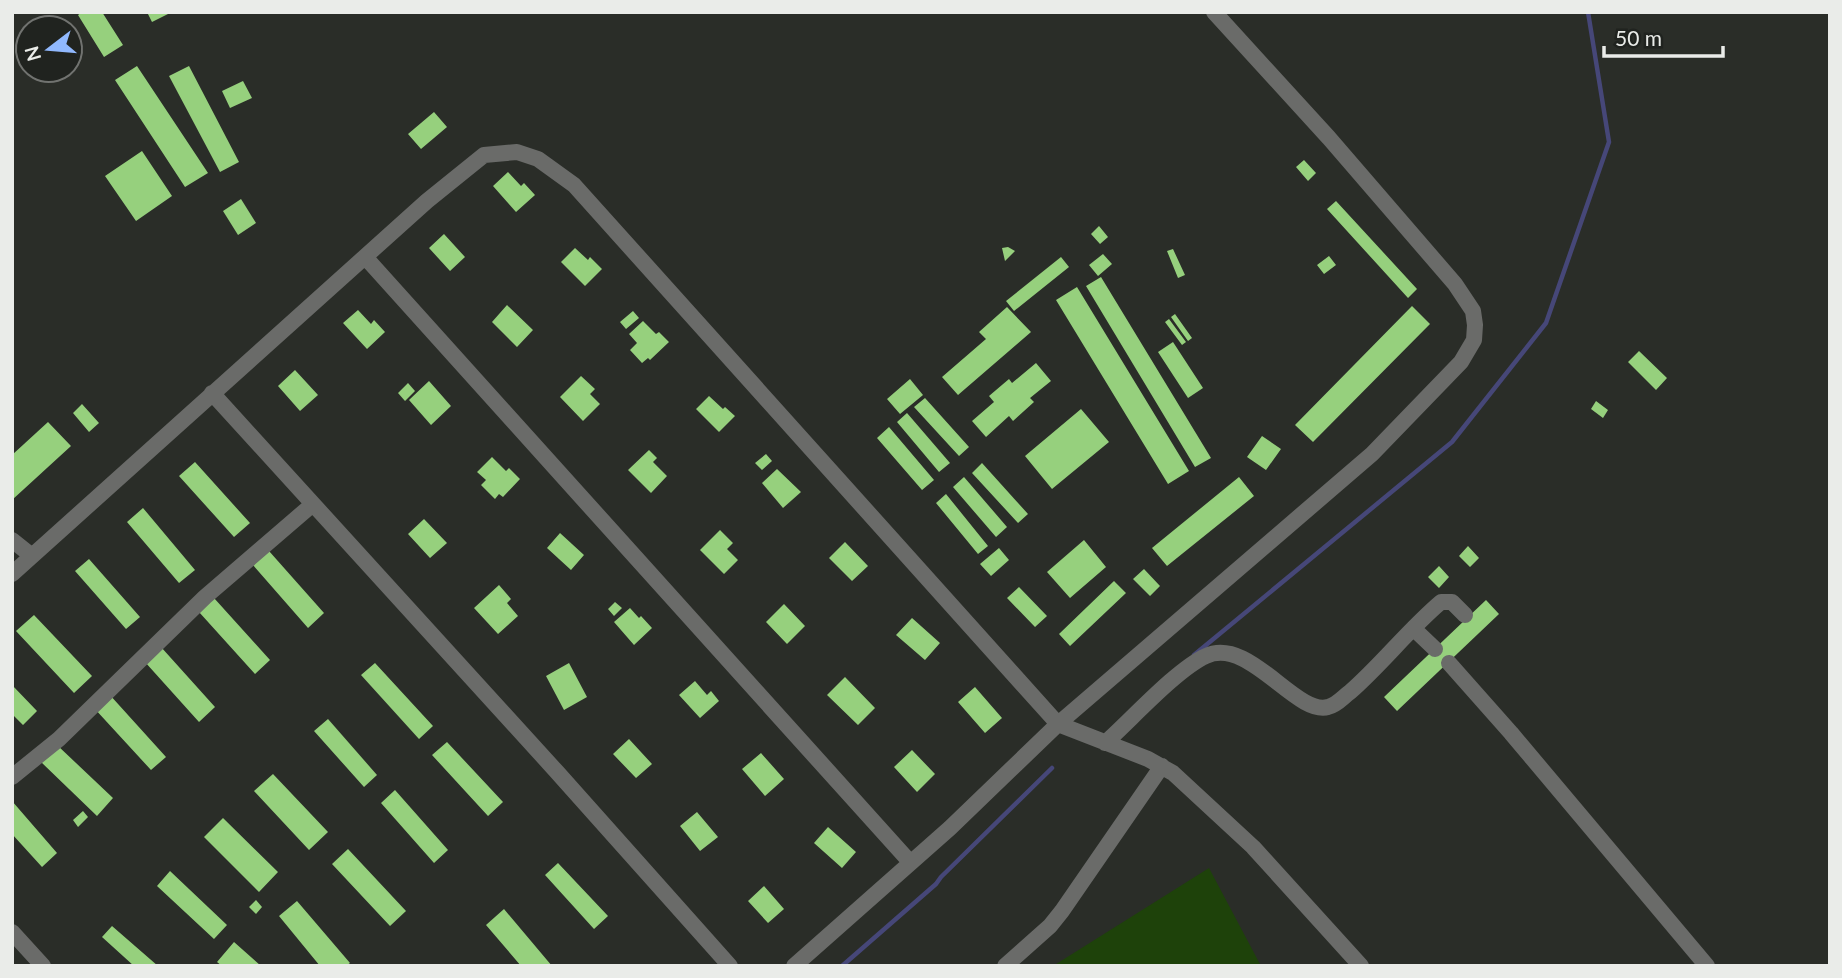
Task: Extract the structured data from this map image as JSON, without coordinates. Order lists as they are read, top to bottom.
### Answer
{
  "scale_bar": "50 m",
  "north": "left"
}
